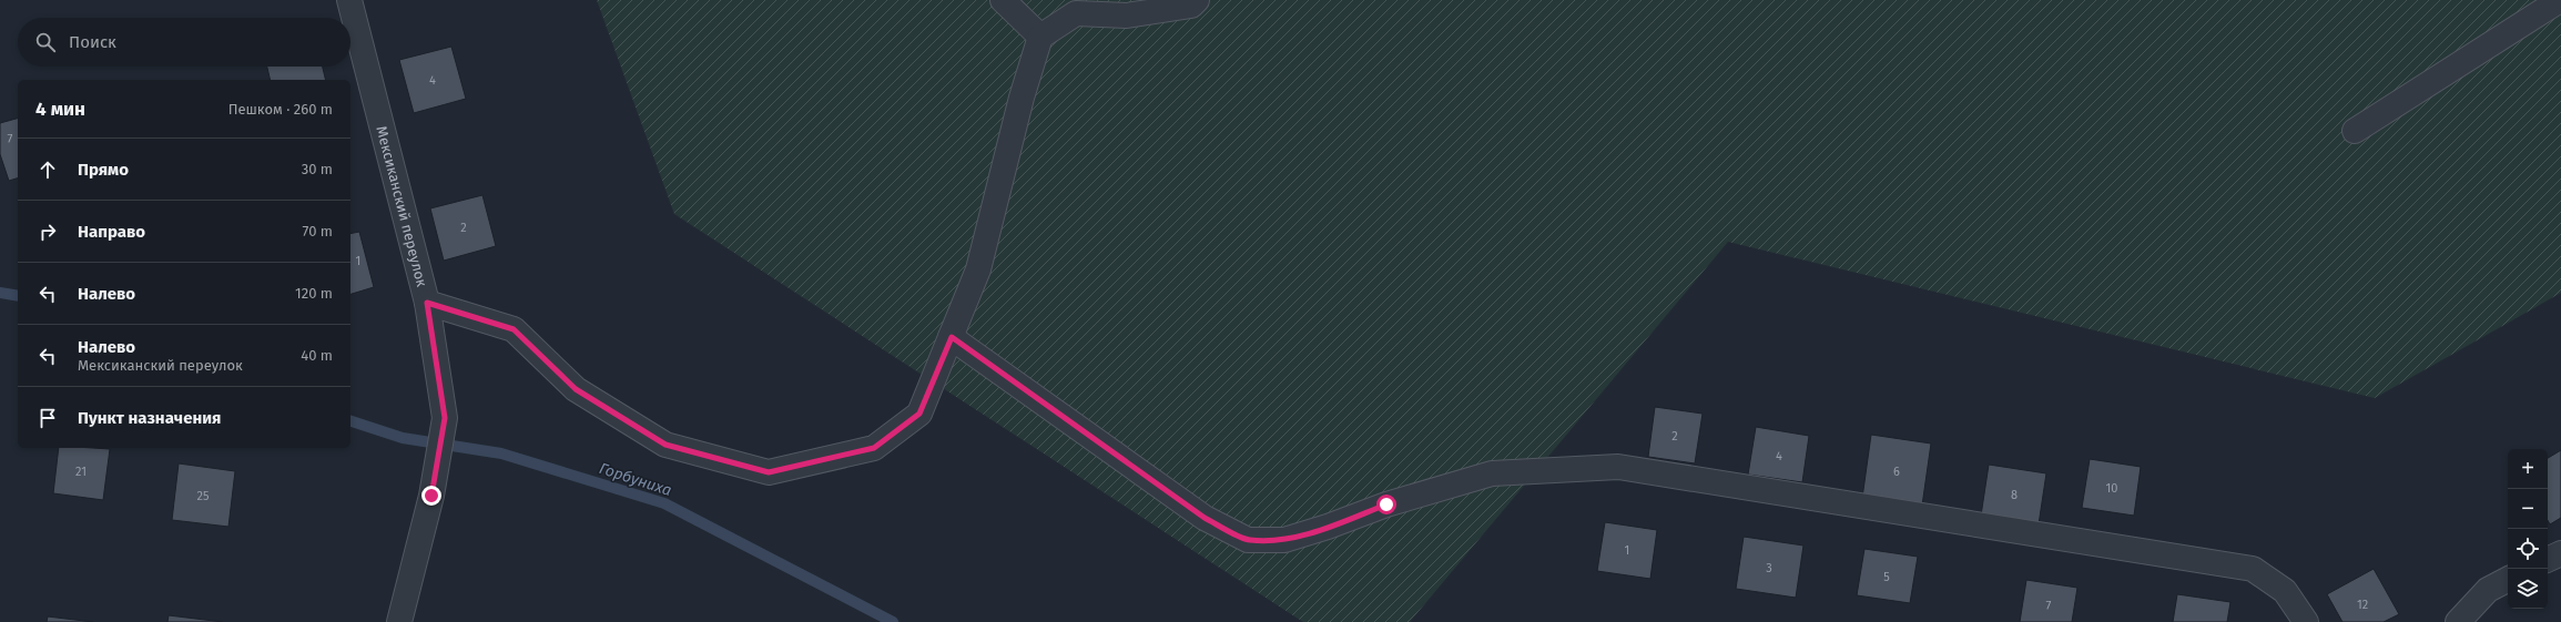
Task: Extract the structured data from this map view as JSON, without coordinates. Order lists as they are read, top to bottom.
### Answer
{
  "streets": {
    "street": ["Мексиканский переулок"]
  },
  "water": ["Горбуниха"],
  "house_numbers": [
    "4",
    "7",
    "2",
    "1",
    "2",
    "4",
    "21",
    "6",
    "10",
    "8",
    "25",
    "1",
    "3",
    "5",
    "12",
    "7"
  ],
  "page": {
    "search": "Поиск",
    "heading": ["4 мин", "Пешком · 260 m"],
    "list": [
      ["Прямо", "30 m"],
      ["Направо", "70 m"],
      ["Налево", "120 m"],
      ["Налево", "Мексиканский переулок", "40 m"],
      "Пункт назначения"
    ],
    "map_buttons": ["+", "−"]
  }
}
